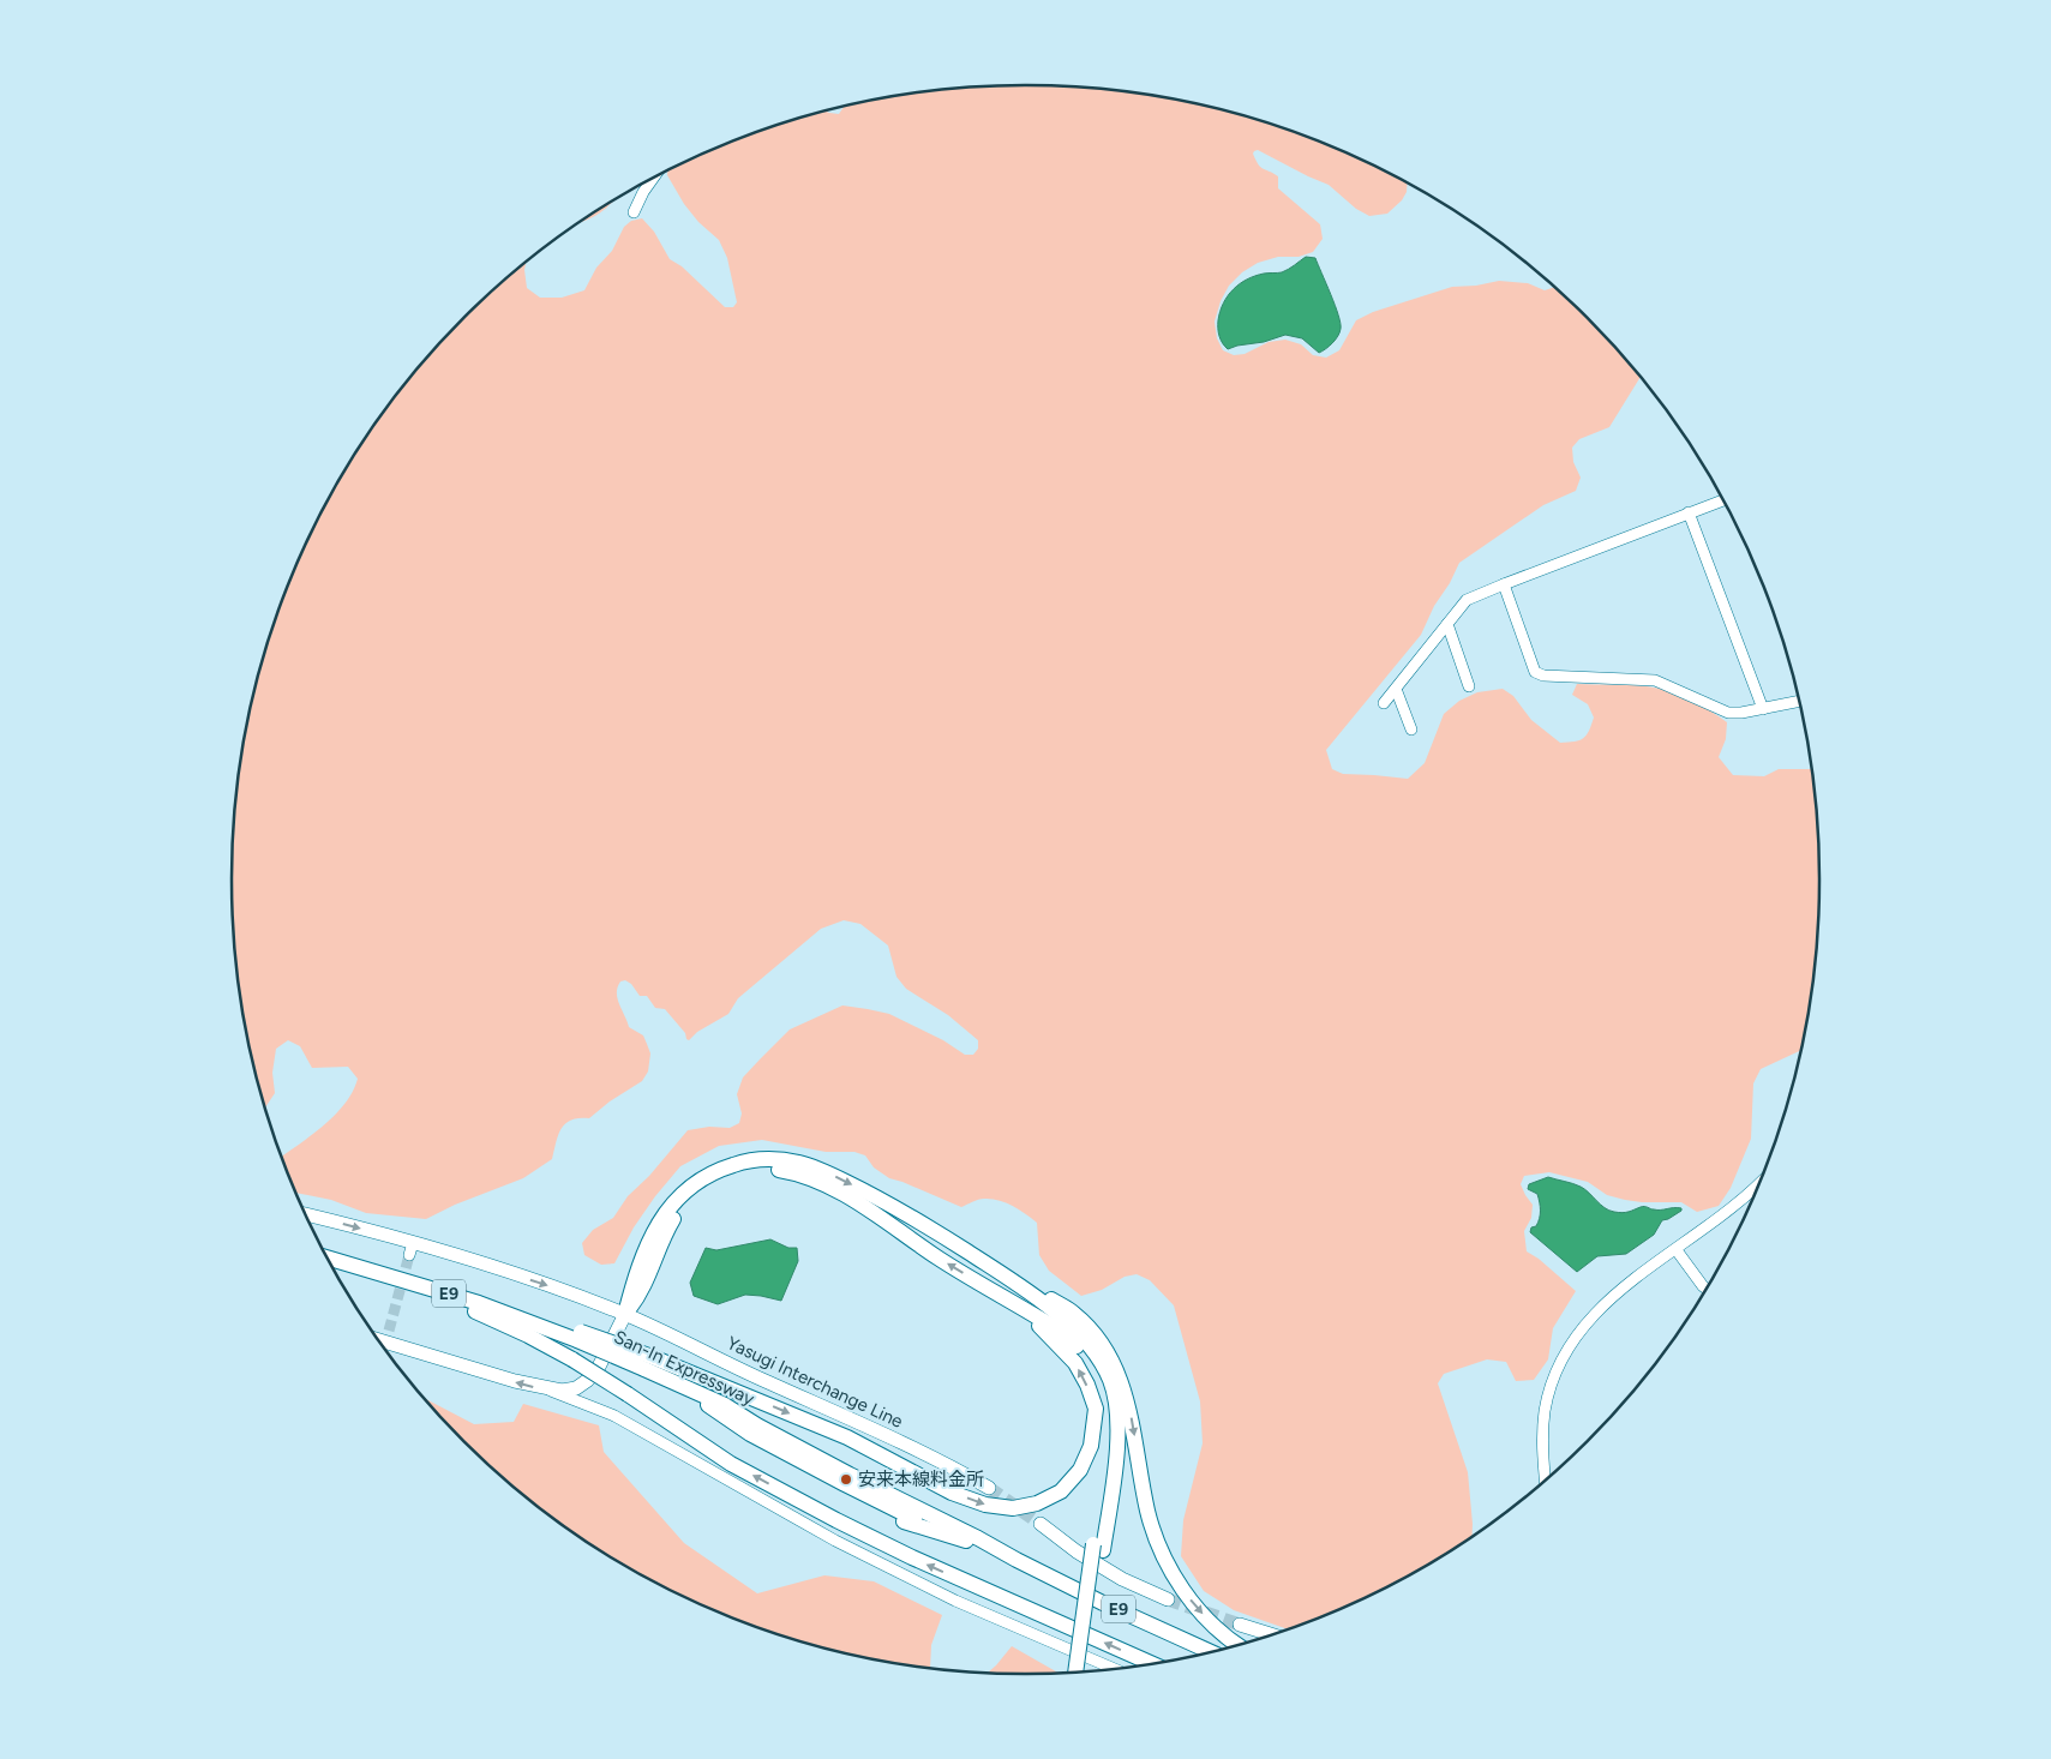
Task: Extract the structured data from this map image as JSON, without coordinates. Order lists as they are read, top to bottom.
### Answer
{
  "streets": {
    "highway": ["E9", "San-In Expressway"],
    "main road": ["Yasugi Interchange Line"]
  },
  "crossings": [
    ["E9", "San-In Expressway"]
  ],
  "places": ["安来本線料金所"]
}
